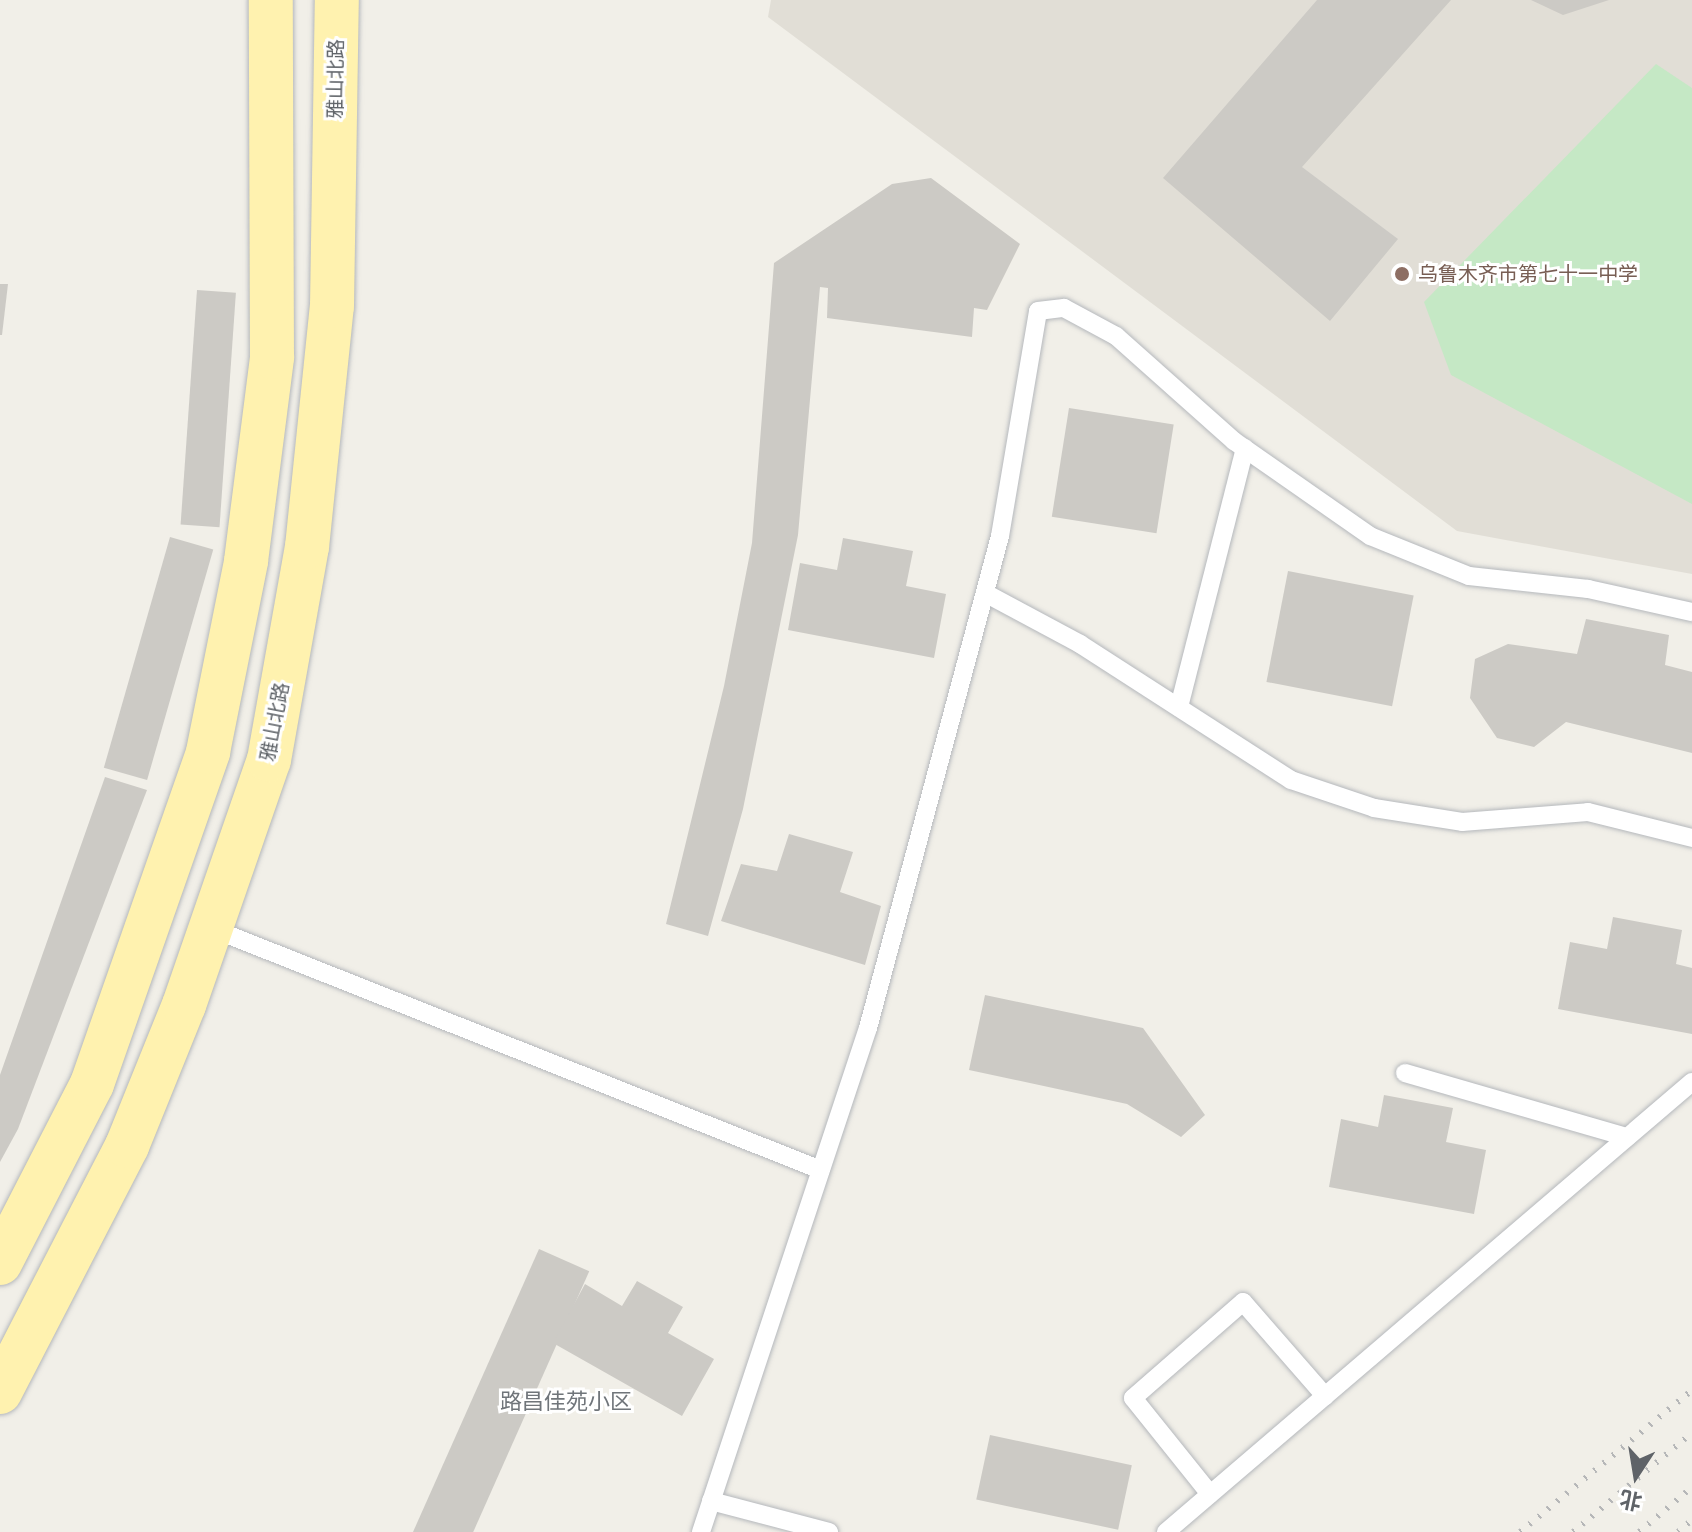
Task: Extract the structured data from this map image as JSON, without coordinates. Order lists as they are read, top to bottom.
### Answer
{
  "streets": {
    "main road": ["雅山北路"]
  },
  "districts": ["路昌佳苑小区"],
  "places": ["乌鲁木齐市第七十一中学"],
  "north": "bottom"
}
